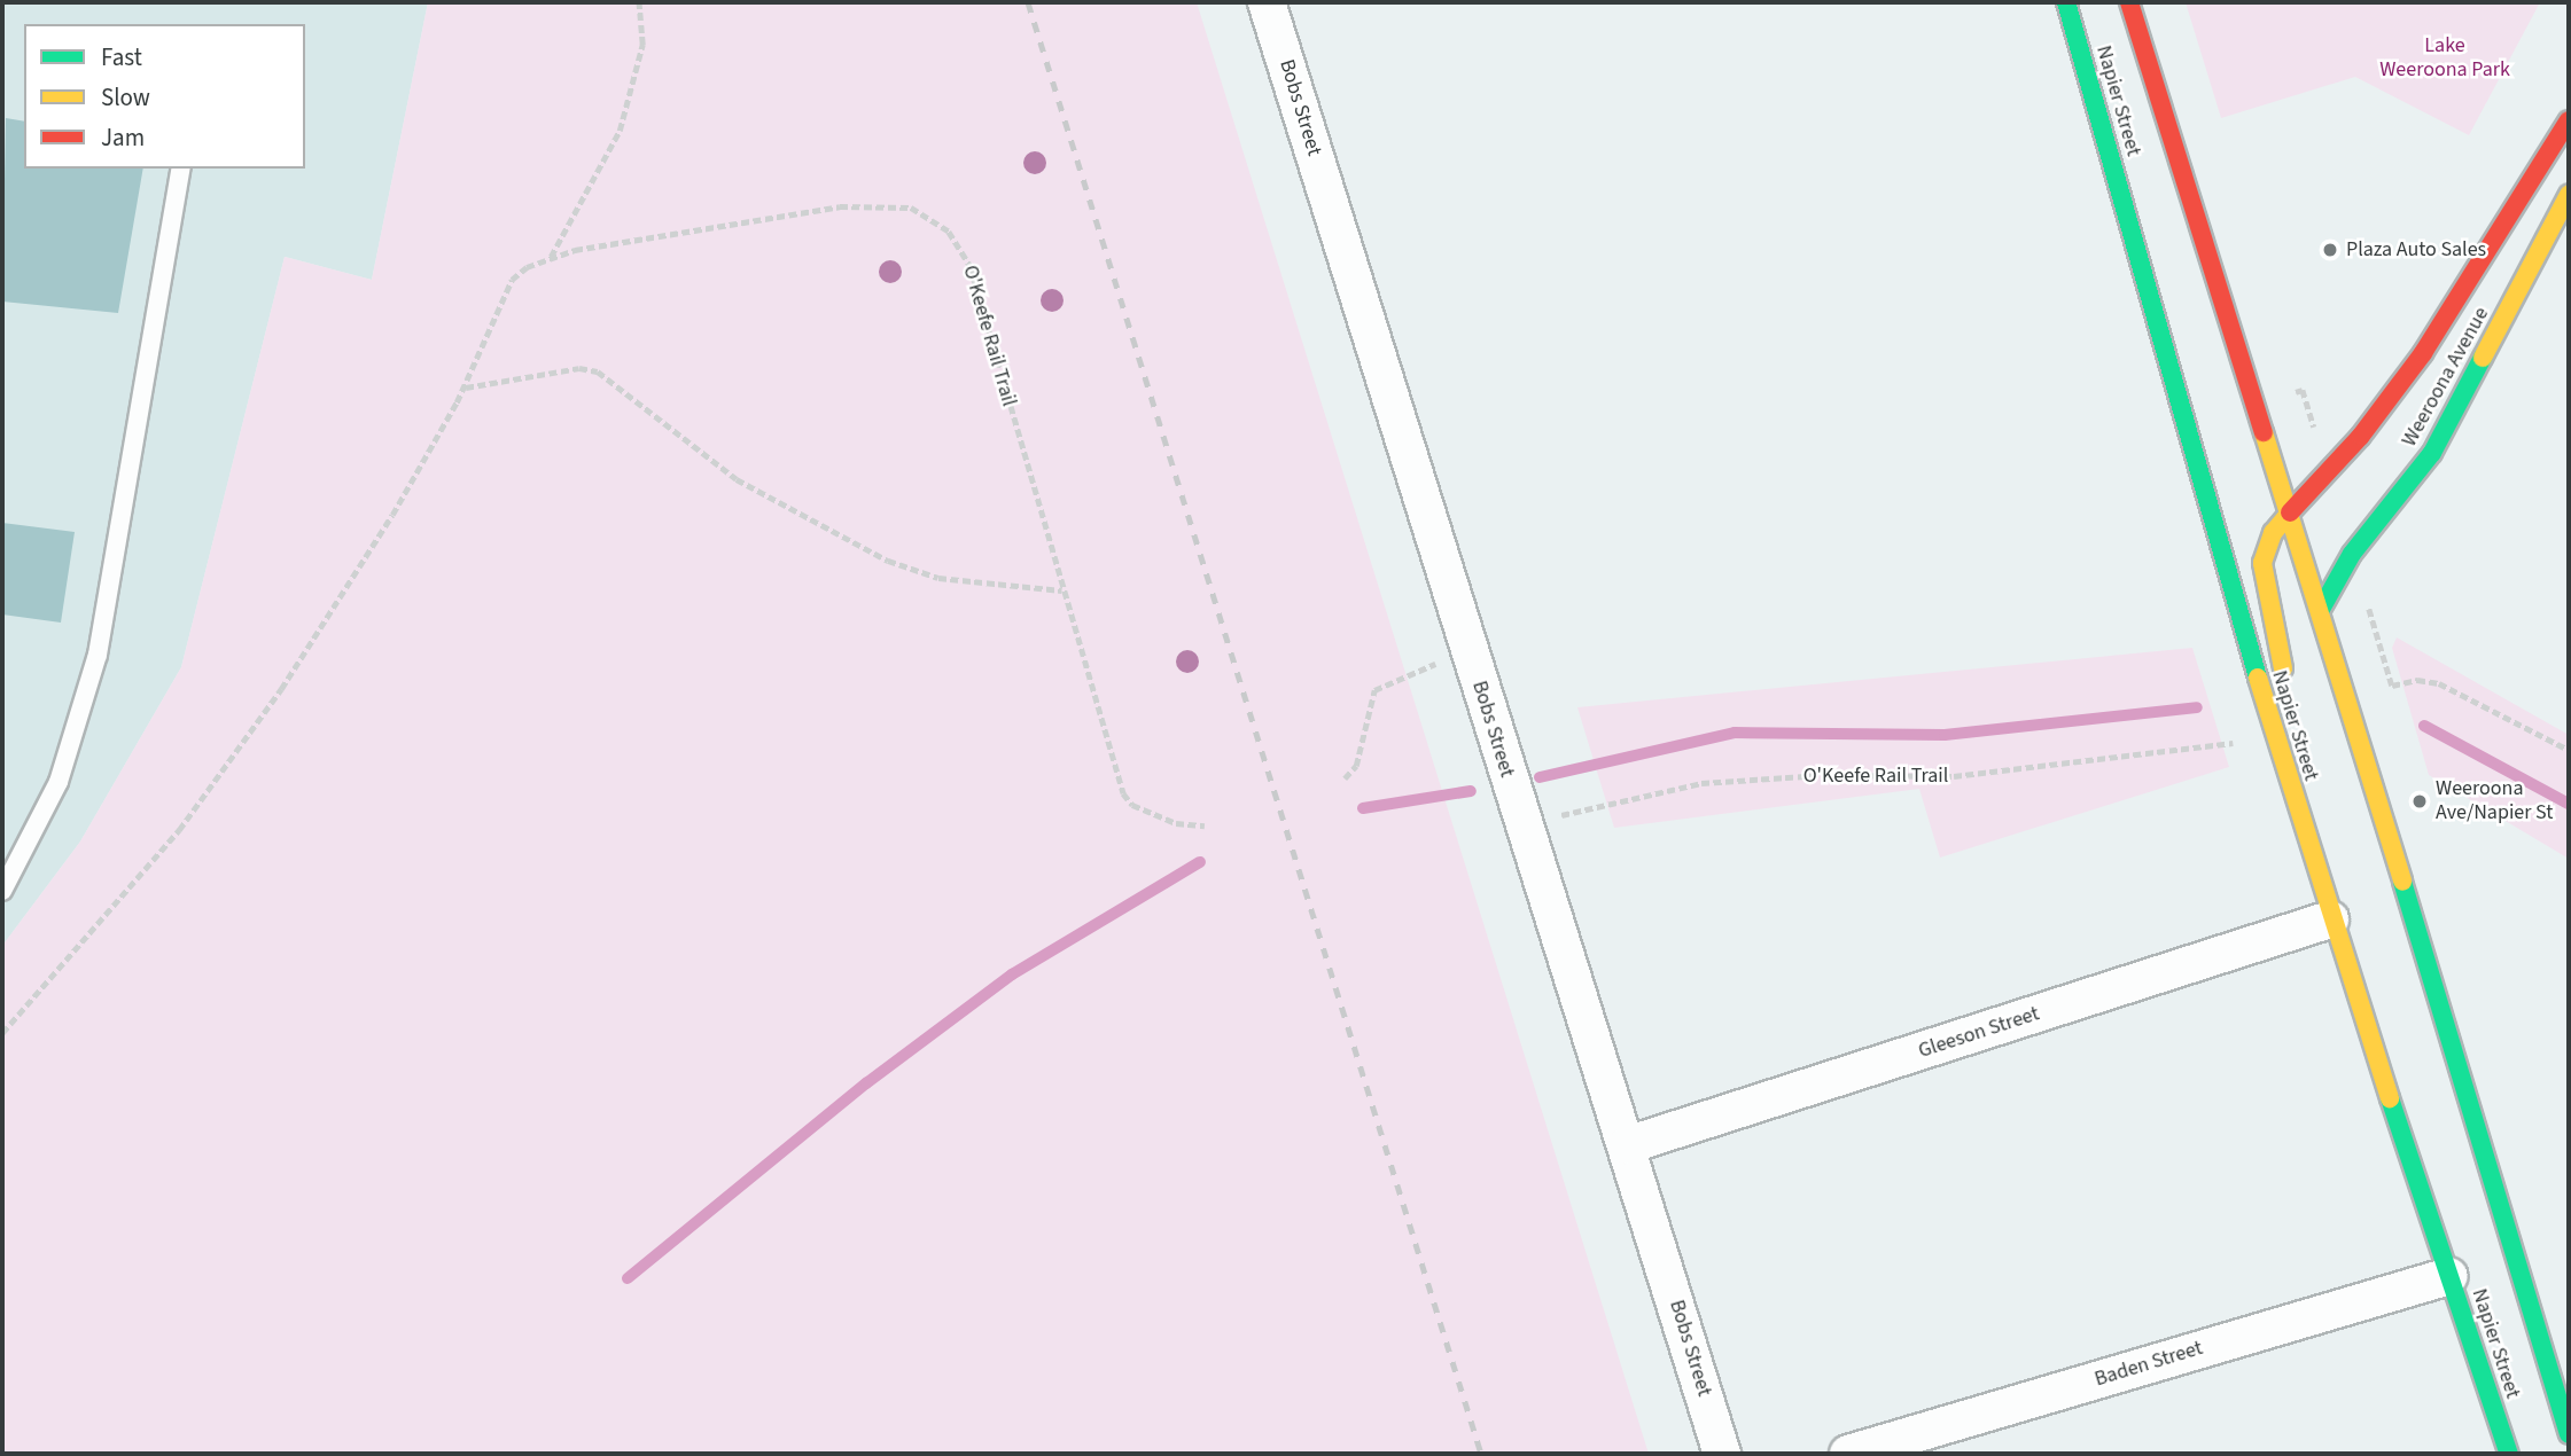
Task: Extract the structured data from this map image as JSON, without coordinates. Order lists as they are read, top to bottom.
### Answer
{
  "streets": {
    "main road": ["Napier Street", "Weeroona Avenue"],
    "street": ["Bobs Street", "Gleeson Street", "Baden Street"],
    "path": ["O'Keefe Rail Trail"]
  },
  "crossings": [
    ["Napier Street", "Weeroona Avenue"],
    ["Napier Street", "Gleeson Street"],
    ["Napier Street", "Baden Street"],
    ["Bobs Street", "O'Keefe Rail Trail"],
    ["Bobs Street", "Gleeson Street"]
  ],
  "parks": ["Lake Weeroona Park"],
  "places": ["Plaza Auto Sales", "Weeroona Ave/Napier St"],
  "legend": ["Fast", "Slow", "Jam"]
}
